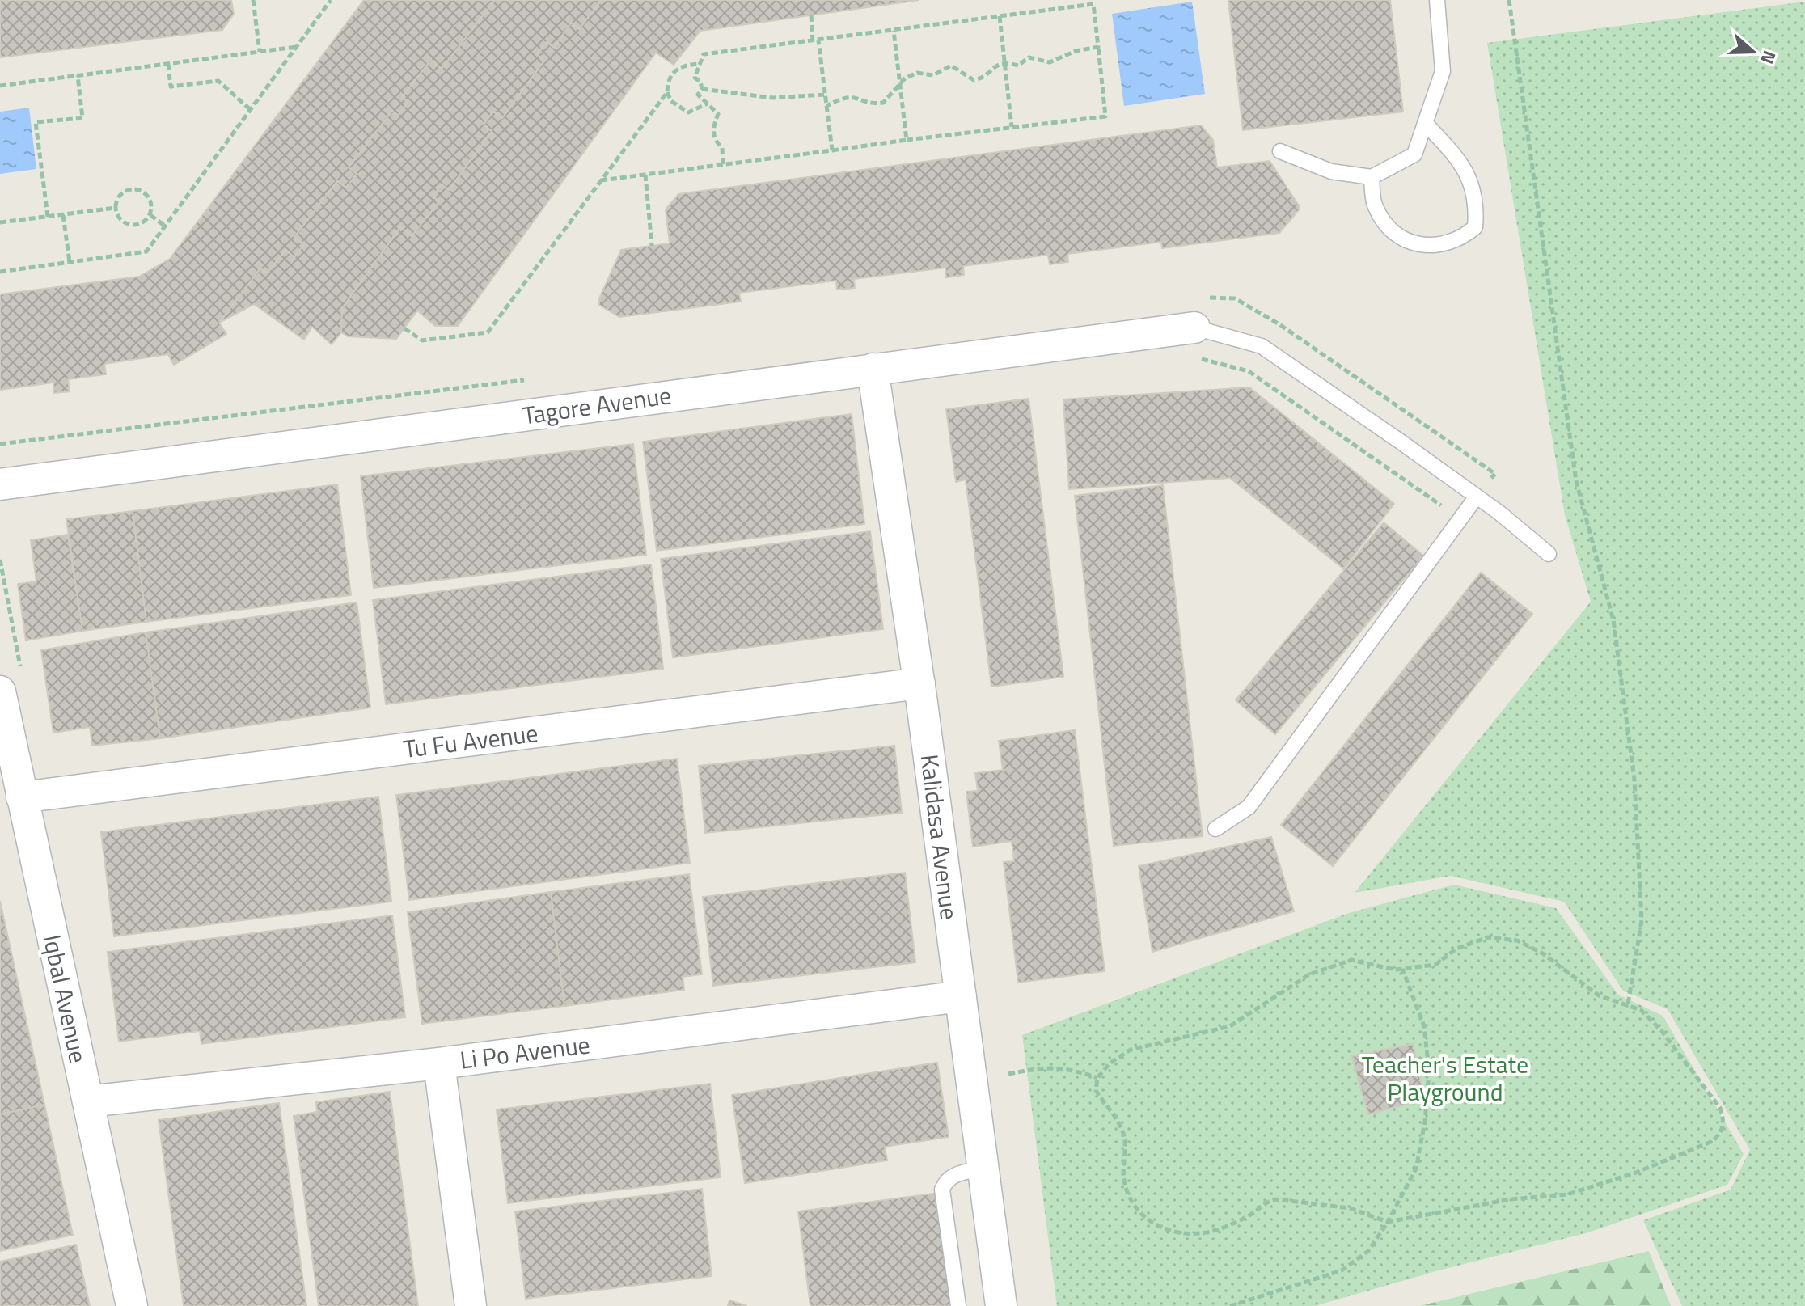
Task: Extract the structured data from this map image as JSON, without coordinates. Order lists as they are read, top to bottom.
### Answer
{
  "streets": {
    "street": [
      "Tagore Avenue",
      "Tu Fu Avenue",
      "Kalidasa Avenue",
      "Iqbal Avenue",
      "Li Po Avenue"
    ]
  },
  "crossings": [
    ["Tagore Avenue", "Kalidasa Avenue"],
    ["Tu Fu Avenue", "Kalidasa Avenue"],
    ["Tu Fu Avenue", "Iqbal Avenue"],
    ["Kalidasa Avenue", "Li Po Avenue"],
    ["Iqbal Avenue", "Li Po Avenue"]
  ],
  "parks": ["Teacher's Estate Playground"],
  "north": "right"
}
